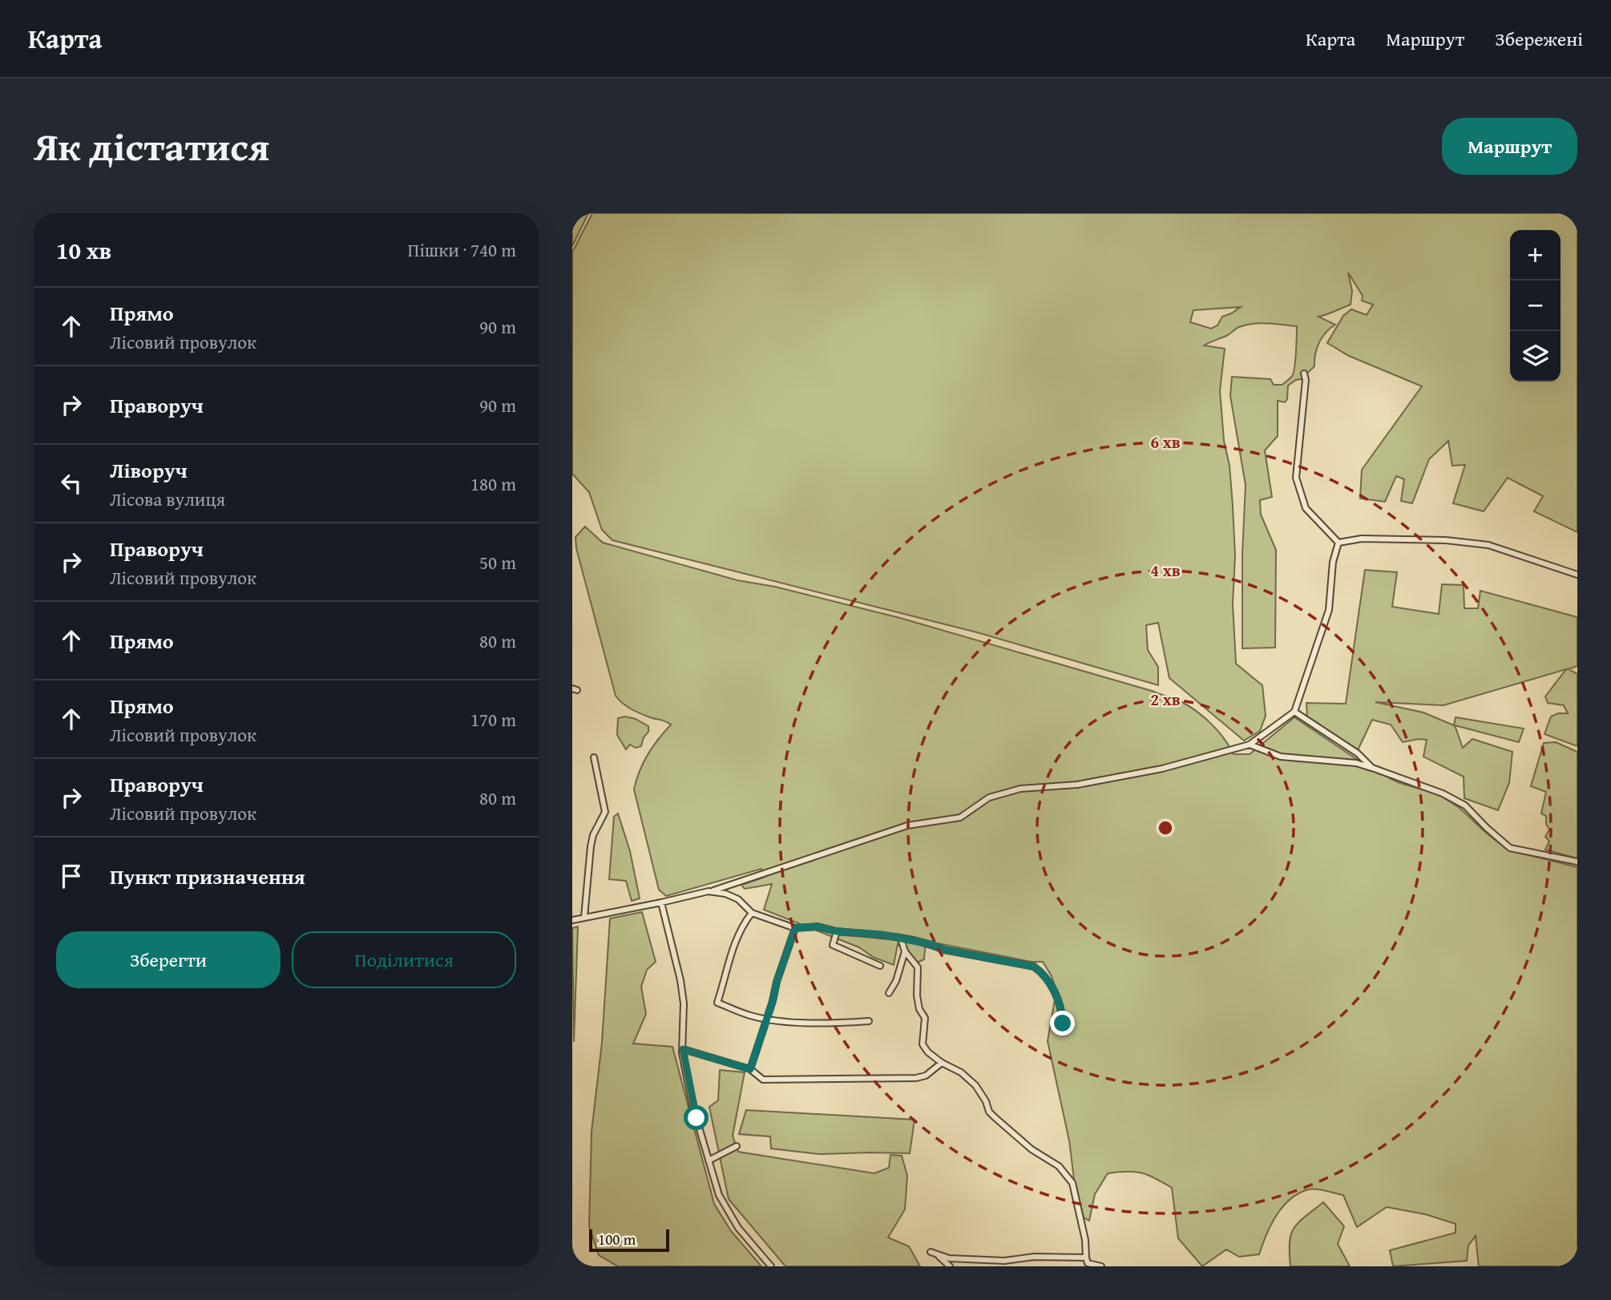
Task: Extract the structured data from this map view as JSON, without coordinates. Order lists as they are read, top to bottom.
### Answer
{
  "scale_bar": "100 m",
  "page": {
    "header": "Карта",
    "nav": ["Карта", "Маршрут", "Збережені"],
    "title": "Як дістатися",
    "buttons": [
      "Маршрут",
      ["Зберегти", "Поділитися"]
    ],
    "heading": ["10 хв", "Пішки · 740 m"],
    "map_buttons": ["+", "−"],
    "list": [
      ["Прямо", "Лісовий провулок", "90 m"],
      ["Праворуч", "90 m"],
      ["Ліворуч", "Лісова вулиця", "180 m"],
      ["Праворуч", "Лісовий провулок", "50 m"],
      ["Прямо", "80 m"],
      ["Прямо", "Лісовий провулок", "170 m"],
      ["Праворуч", "Лісовий провулок", "80 m"],
      "Пункт призначення"
    ],
    "scale": "100 m"
  },
  "rings": ["6 хв", "4 хв", "2 хв"]
}
